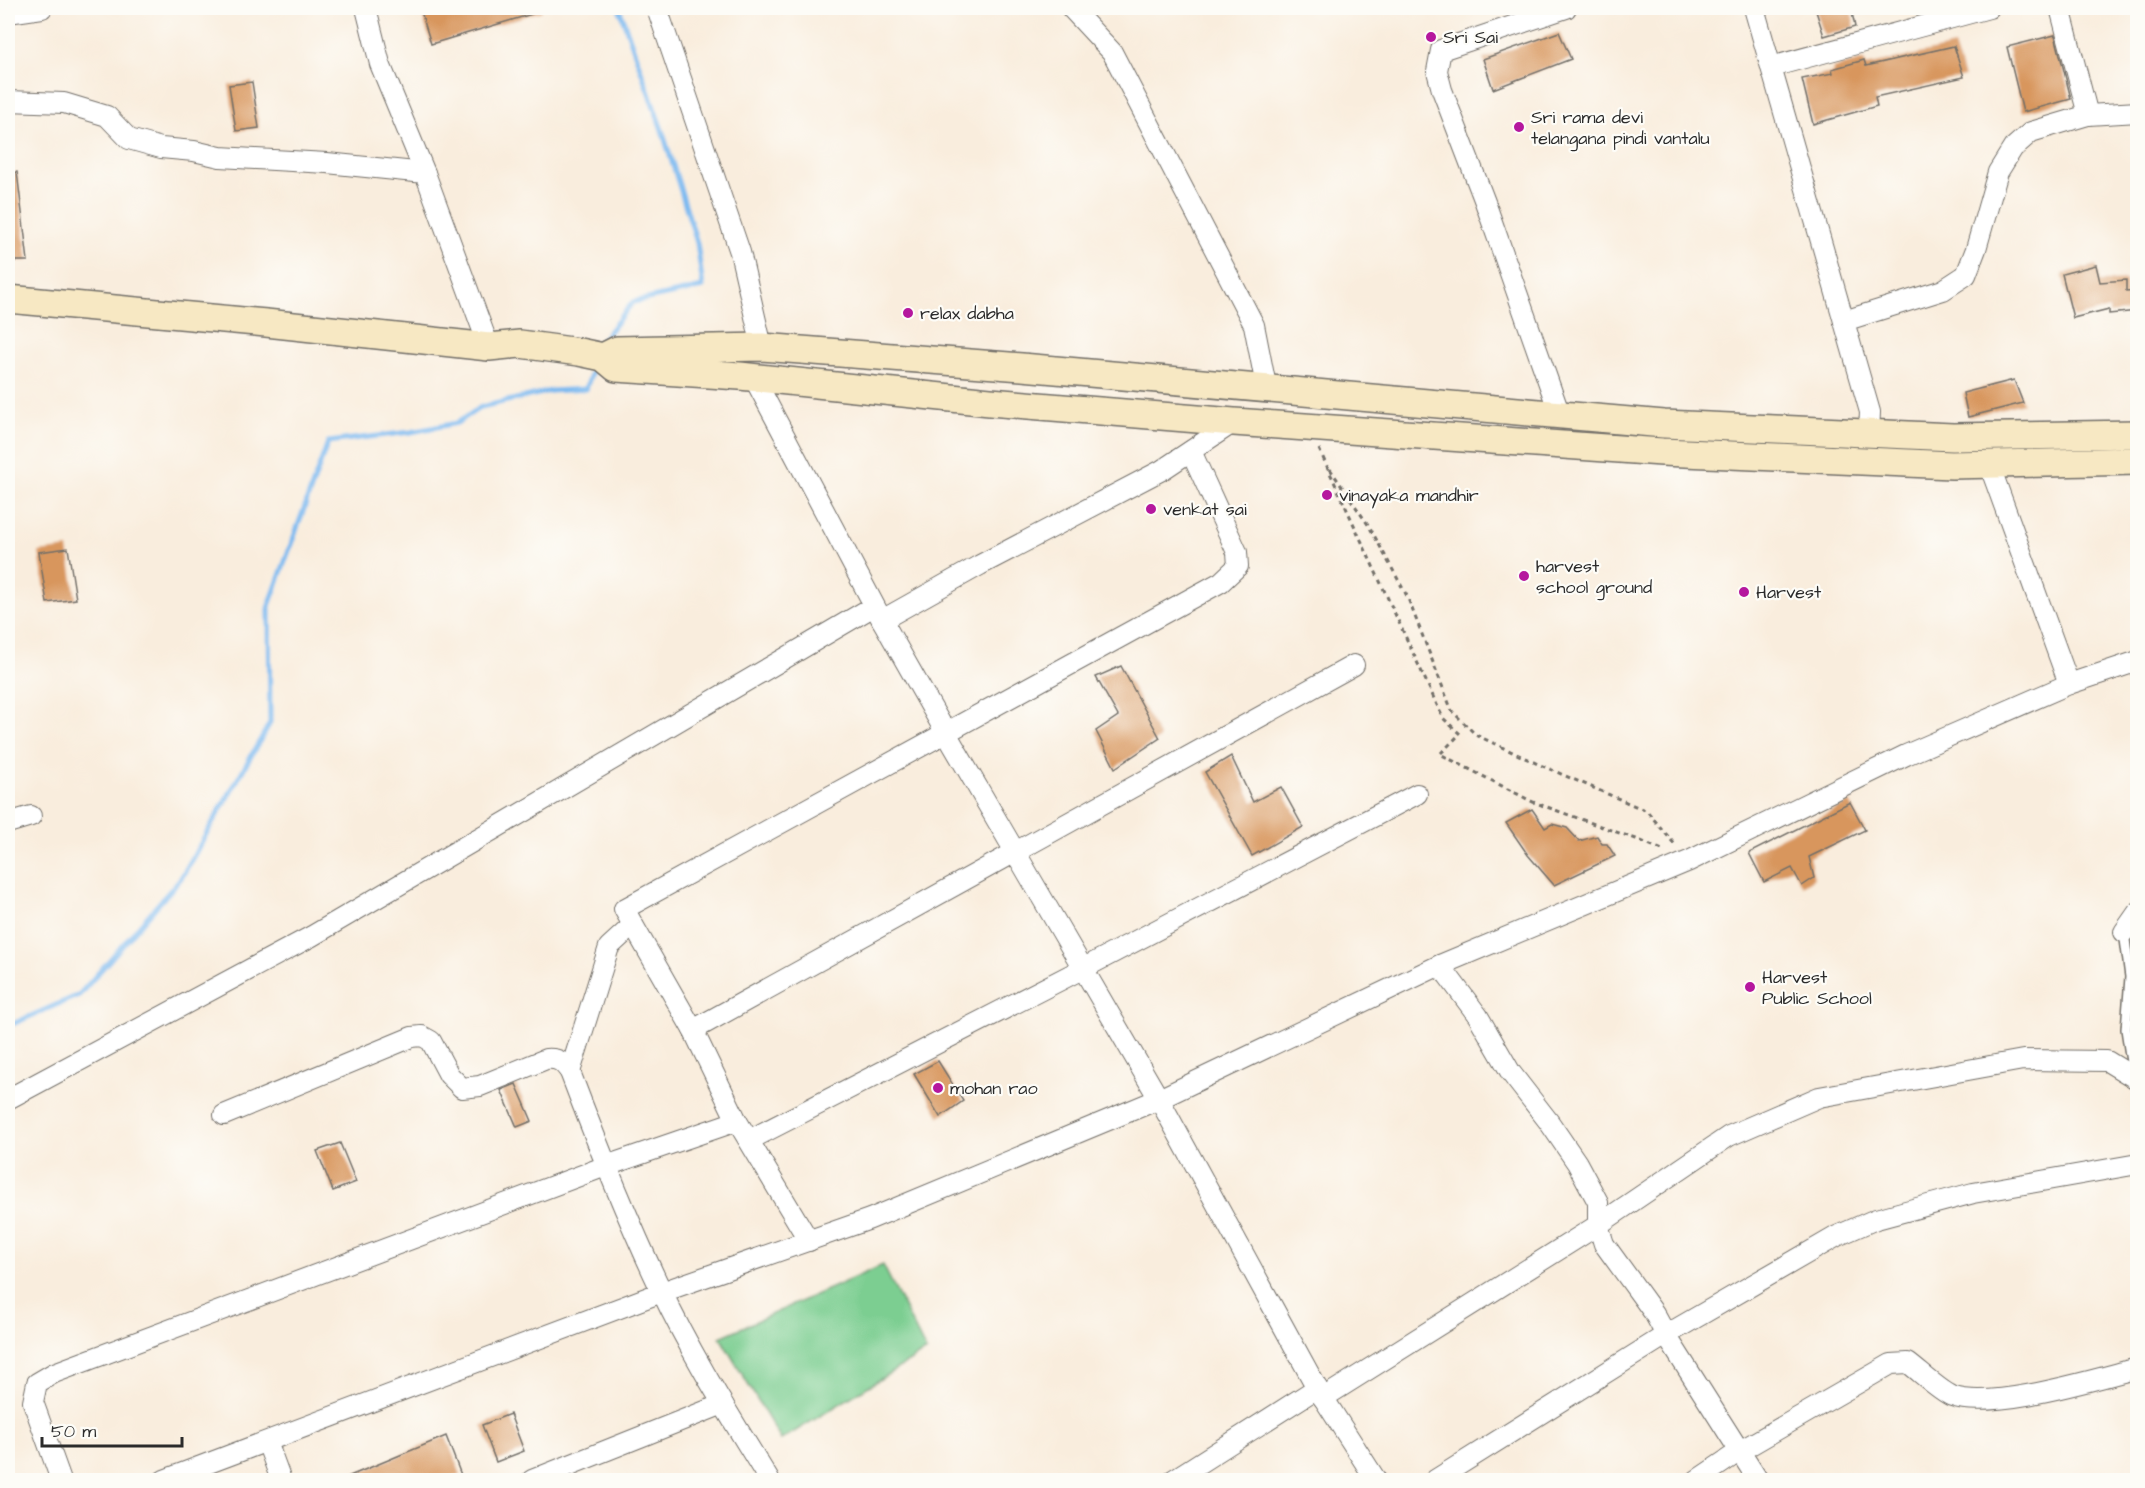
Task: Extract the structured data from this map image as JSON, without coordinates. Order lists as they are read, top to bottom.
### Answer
{
  "places": [
    "Sri Sai",
    "Sri rama devi telangana pindi vantalu",
    "relax dabha",
    "vinayaka mandhir",
    "venkat sai",
    "harvest school ground",
    "Harvest",
    "Harvest Public School",
    "mohan rao"
  ],
  "scale_bar": "50 m"
}
